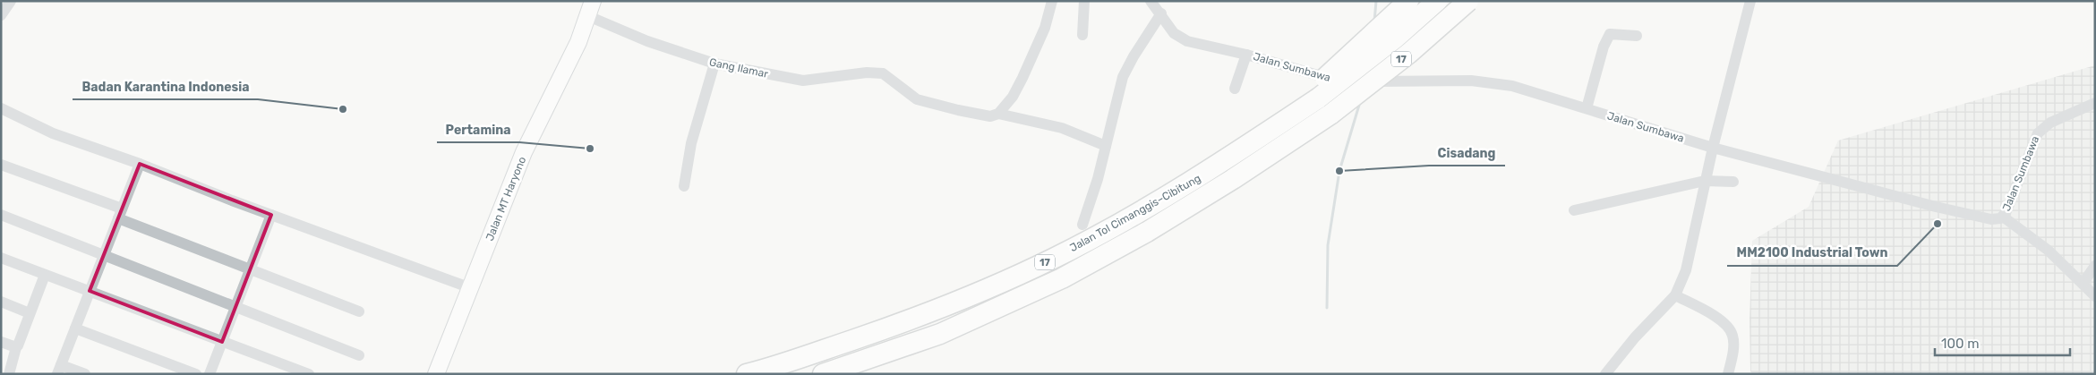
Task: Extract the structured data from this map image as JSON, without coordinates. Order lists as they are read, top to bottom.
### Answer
{
  "streets": {
    "highway": ["17", "Jalan Tol Cimanggis–Cibitung"],
    "main road": ["Jalan MT Haryono"],
    "street": ["Jalan Sumbawa", "Gang Ilamar"]
  },
  "crossings": [
    ["Gang Ilamar", "Jalan MT Haryono"]
  ],
  "places": [
    "Badan Karantina Indonesia",
    "Pertamina",
    "Cisadang",
    "MM2100 Industrial Town"
  ],
  "scale_bar": "100 m"
}
